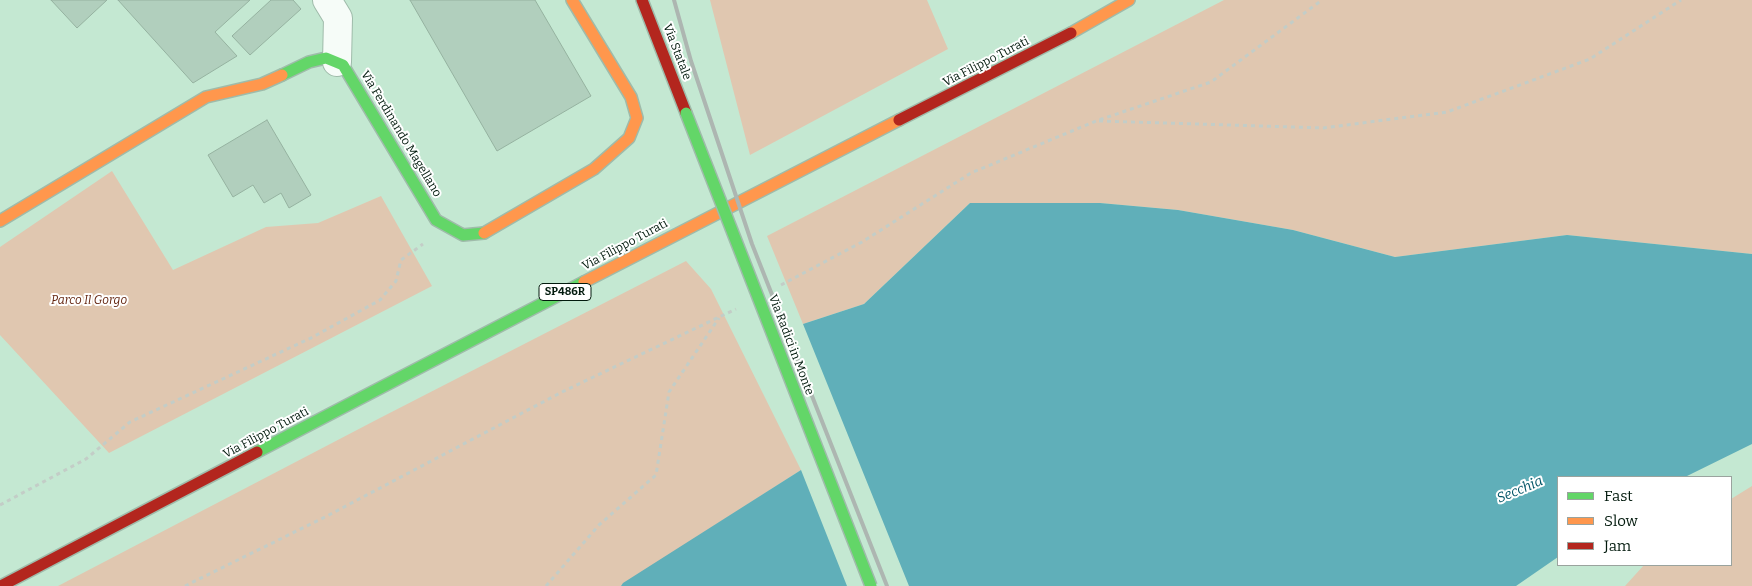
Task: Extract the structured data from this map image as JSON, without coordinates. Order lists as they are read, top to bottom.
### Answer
{
  "streets": {
    "street": [
      "Via Statale",
      "Via Filippo Turati",
      "Via Ferdinando Magellano",
      "SP486R",
      "Via Radici in Monte"
    ]
  },
  "crossings": [
    ["Via Statale", "Via Radici in Monte"]
  ],
  "water": ["Secchia"],
  "parks": ["Parco Il Gorgo"],
  "legend": ["Fast", "Slow", "Jam"]
}
